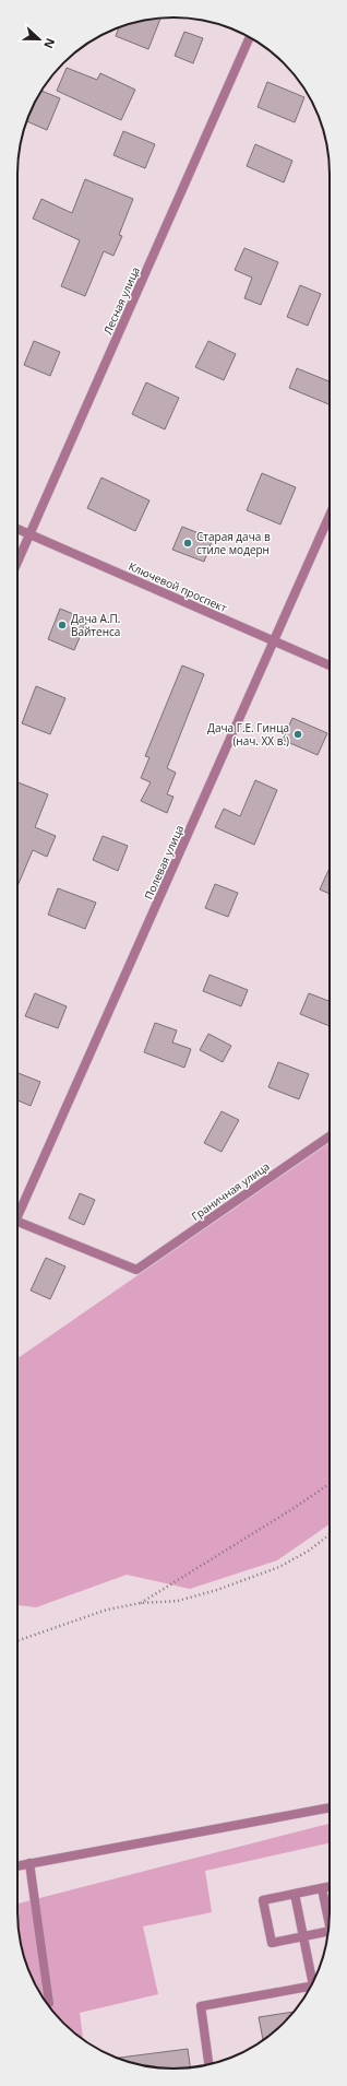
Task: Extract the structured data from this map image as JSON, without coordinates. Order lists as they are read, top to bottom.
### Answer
{
  "streets": {
    "street": [
      "Лесная улица",
      "Ключевой проспект",
      "Полевая улица",
      "Граничная улица"
    ]
  },
  "crossings": [
    ["Лесная улица", "Ключевой проспект"],
    ["Ключевой проспект", "Полевая улица"]
  ],
  "places": ["Старая дача в стиле модерн", "Дача А.П. Вайтенса", "Дача Г.Е. Гинца (нач. XX в.)"],
  "north": "right"
}
